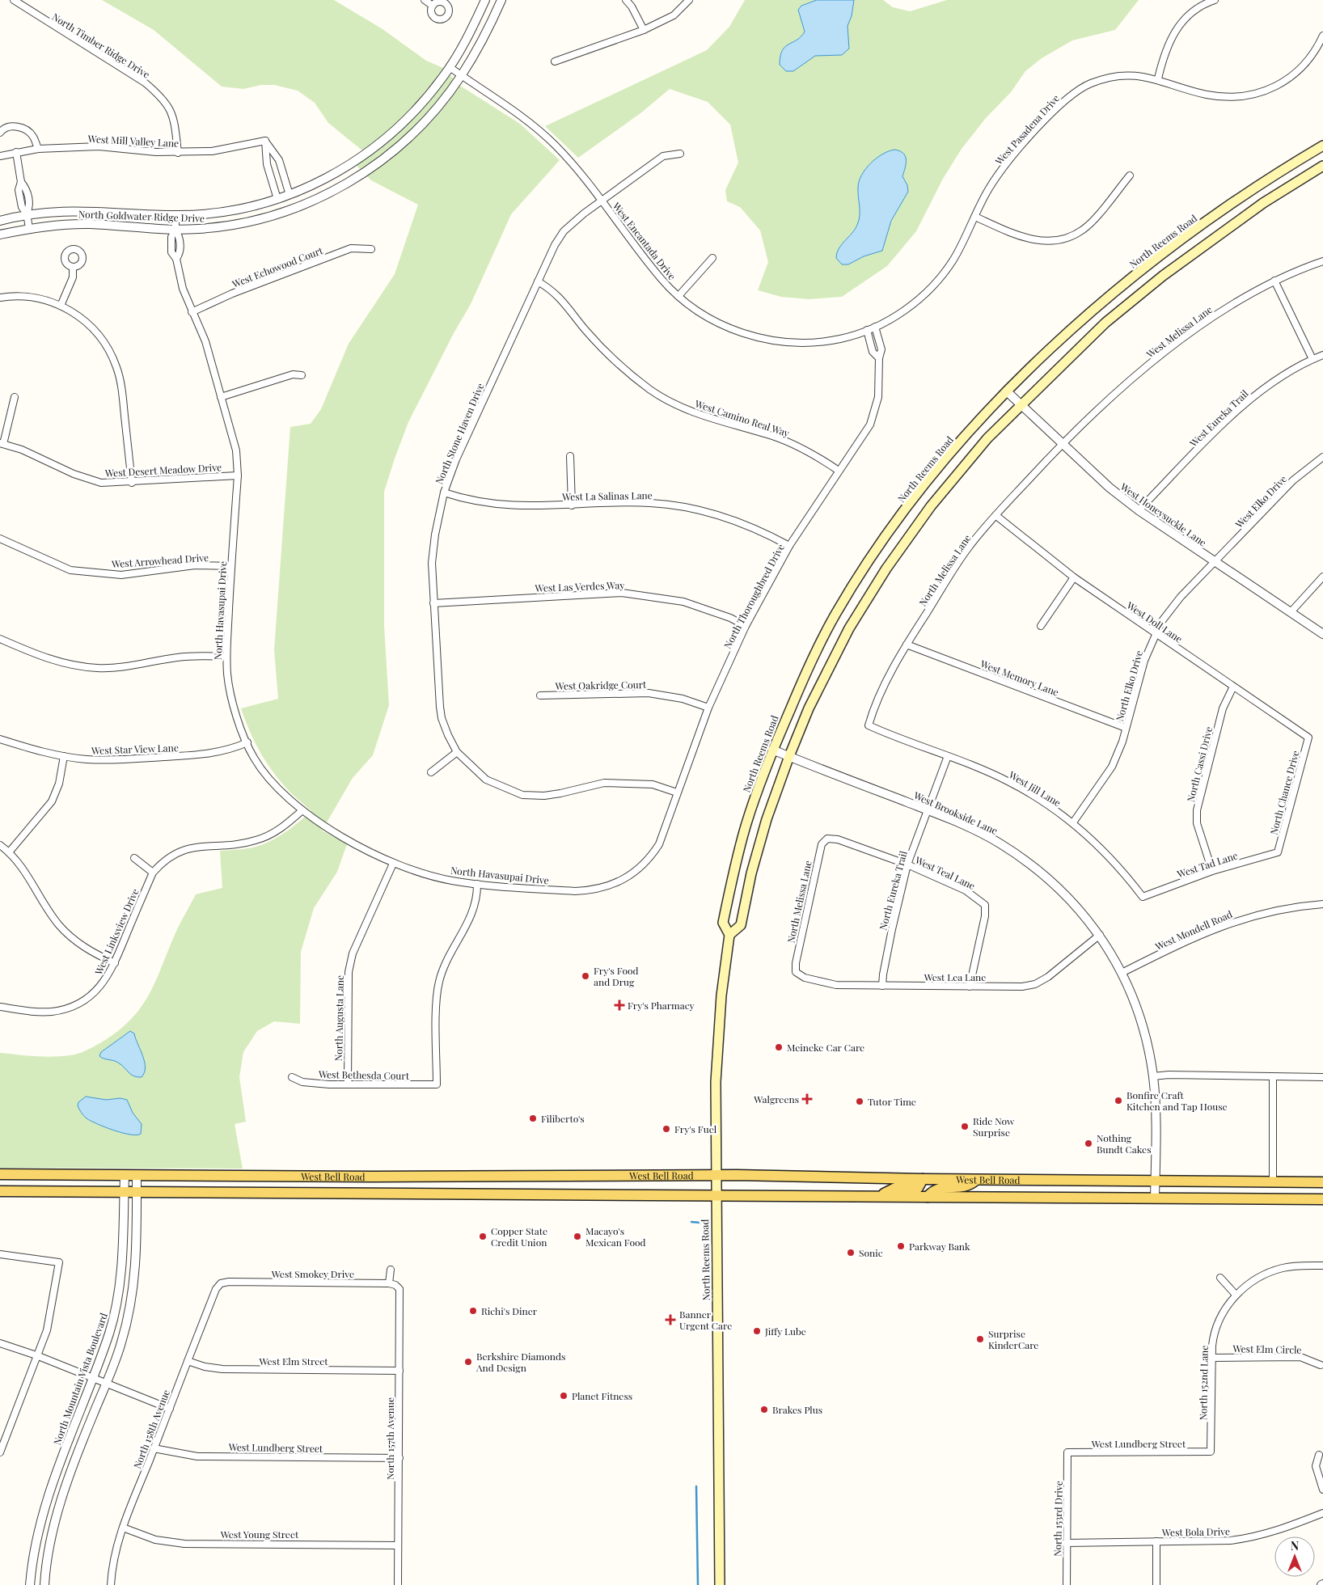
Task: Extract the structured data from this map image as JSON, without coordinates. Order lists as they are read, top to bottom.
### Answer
{
  "streets": {
    "main road": ["North Reems Road", "West Bell Road"],
    "street": [
      "North Timber Ridge Drive",
      "West Pasadena Drive",
      "West Mill Valley Lane",
      "North Goldwater Ridge Drive",
      "West Encantada Drive",
      "West Echowood Court",
      "West Melissa Lane",
      "West Camino Real Way",
      "West Eureka Trail",
      "North Stone Haven Drive",
      "West Desert Meadow Drive",
      "West La Salinas Lane",
      "West Elko Drive",
      "West Honeysuckle Lane",
      "West Arrowhead Drive",
      "North Melissa Lane",
      "West Las Verdes Way",
      "North Thoroughbred Drive",
      "North Havasupai Drive",
      "West Doll Lane",
      "West Memory Lane",
      "West Oakridge Court",
      "North Elko Drive",
      "West Star View Lane",
      "North Cassi Drive",
      "West Jill Lane",
      "North Chance Drive",
      "West Brookside Lane",
      "West Tad Lane",
      "West Teal Lane",
      "North Eureka Trail",
      "West Mondell Road",
      "West Linksview Drive",
      "West Lea Lane",
      "North Augusta Lane",
      "West Bethesda Court",
      "West Smokey Drive",
      "West Elm Circle",
      "West Elm Street",
      "North Mountain Vista Boulevard",
      "North 152nd Lane",
      "North 158th Avenue",
      "North 157th Avenue",
      "West Lundberg Street",
      "North 153rd Drive",
      "West Bola Drive",
      "West Young Street"
    ]
  },
  "crossings": [
    ["North Timber Ridge Drive", "West Mill Valley Lane"],
    ["West Pasadena Drive", "West Encantada Drive"],
    ["North Goldwater Ridge Drive", "West Encantada Drive"],
    ["North Goldwater Ridge Drive", "North Havasupai Drive"],
    ["West Encantada Drive", "North Stone Haven Drive"],
    ["West Encantada Drive", "North Thoroughbred Drive"],
    ["North Reems Road", "West Honeysuckle Lane"],
    ["North Reems Road", "West Brookside Lane"],
    ["North Reems Road", "West Bell Road"],
    ["West Echowood Court", "North Havasupai Drive"],
    ["West Melissa Lane", "West Honeysuckle Lane"],
    ["West Melissa Lane", "North Melissa Lane"],
    ["West Camino Real Way", "North Stone Haven Drive"],
    ["West Camino Real Way", "North Thoroughbred Drive"],
    ["West Eureka Trail", "West Honeysuckle Lane"],
    ["North Stone Haven Drive", "West La Salinas Lane"],
    ["North Stone Haven Drive", "West Las Verdes Way"],
    ["North Stone Haven Drive", "North Thoroughbred Drive"],
    ["West Desert Meadow Drive", "North Havasupai Drive"],
    ["West La Salinas Lane", "North Thoroughbred Drive"],
    ["West Elko Drive", "West Honeysuckle Lane"],
    ["West Elko Drive", "North Elko Drive"],
    ["West Honeysuckle Lane", "North Melissa Lane"],
    ["West Honeysuckle Lane", "North Elko Drive"],
    ["West Arrowhead Drive", "North Havasupai Drive"],
    ["North Melissa Lane", "West Doll Lane"],
    ["North Melissa Lane", "West Memory Lane"],
    ["North Melissa Lane", "West Jill Lane"],
    ["North Melissa Lane", "West Teal Lane"],
    ["North Melissa Lane", "West Lea Lane"],
    ["West Las Verdes Way", "North Thoroughbred Drive"],
    ["North Thoroughbred Drive", "North Havasupai Drive"],
    ["North Thoroughbred Drive", "West Oakridge Court"],
    ["North Havasupai Drive", "West Star View Lane"],
    ["North Havasupai Drive", "West Linksview Drive"],
    ["North Havasupai Drive", "North Augusta Lane"],
    ["North Havasupai Drive", "West Bethesda Court"],
    ["West Doll Lane", "North Elko Drive"],
    ["West Doll Lane", "North Cassi Drive"],
    ["West Doll Lane", "North Chance Drive"],
    ["West Memory Lane", "North Elko Drive"],
    ["North Elko Drive", "West Jill Lane"],
    ["North Cassi Drive", "West Tad Lane"],
    ["West Jill Lane", "West Tad Lane"],
    ["West Jill Lane", "North Eureka Trail"],
    ["North Chance Drive", "West Tad Lane"],
    ["West Brookside Lane", "North Eureka Trail"],
    ["West Brookside Lane", "West Mondell Road"],
    ["West Brookside Lane", "West Lea Lane"],
    ["West Brookside Lane", "West Bell Road"],
    ["West Teal Lane", "North Eureka Trail"],
    ["West Teal Lane", "West Lea Lane"],
    ["North Eureka Trail", "West Lea Lane"],
    ["North Augusta Lane", "West Bethesda Court"],
    ["West Bell Road", "North Mountain Vista Boulevard"],
    ["West Smokey Drive", "North 158th Avenue"],
    ["West Smokey Drive", "North 157th Avenue"],
    ["West Elm Circle", "North 152nd Lane"],
    ["West Elm Street", "North 158th Avenue"],
    ["West Elm Street", "North 157th Avenue"],
    ["North 152nd Lane", "West Lundberg Street"],
    ["North 158th Avenue", "West Lundberg Street"],
    ["North 158th Avenue", "West Young Street"],
    ["North 157th Avenue", "West Lundberg Street"],
    ["North 157th Avenue", "West Young Street"],
    ["West Lundberg Street", "North 153rd Drive"],
    ["North 153rd Drive", "West Bola Drive"]
  ],
  "places": {
    "other": [
      "Fry's Food and Drug",
      "Meineke Car Care",
      "Bonfire Craft Kitchen and Tap House",
      "Tutor Time",
      "Filiberto's",
      "Ride Now Surprise",
      "Fry's Fuel",
      "Nothing Bundt Cakes",
      "Copper State Credit Union",
      "Macayo's Mexican Food",
      "Parkway Bank",
      "Sonic",
      "Richi's Diner",
      "Jiffy Lube",
      "Surprise KinderCare",
      "Berkshire Diamonds And Design",
      "Planet Fitness",
      "Brakes Plus"
    ],
    "health": ["Fry's Pharmacy", "Walgreens", "Banner Urgent Care"]
  },
  "north": "top"
}
